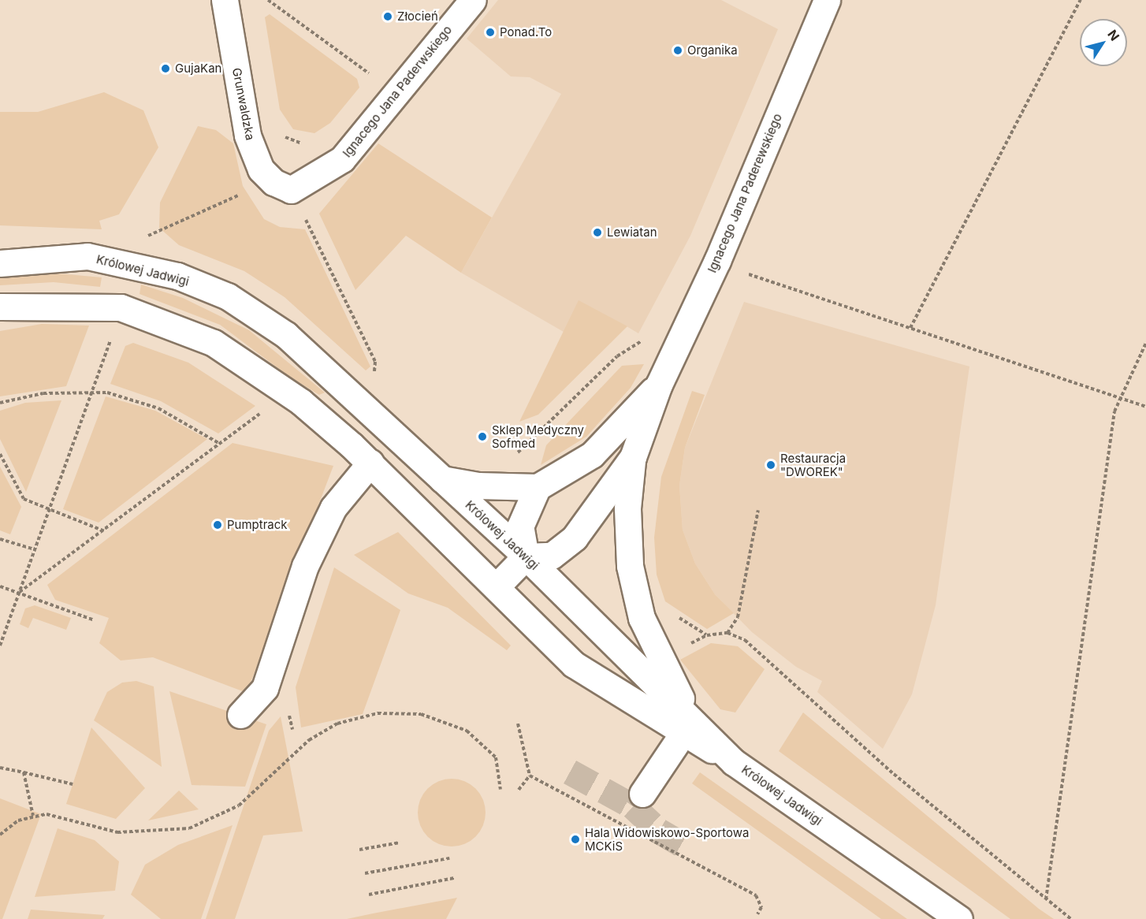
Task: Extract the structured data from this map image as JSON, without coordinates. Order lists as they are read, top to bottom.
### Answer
{
  "streets": {
    "street": [
      "Ignacego Jana Paderwskiego",
      "Grunwaldzka",
      "Ignacego Jana Paderewskiego",
      "Królowej Jadwigi"
    ]
  },
  "crossings": [
    ["Ignacego Jana Paderwskiego", "Grunwaldzka"],
    ["Ignacego Jana Paderewskiego", "Królowej Jadwigi"]
  ],
  "places": [
    "Złocień",
    "Ponad.To",
    "Organika",
    "GujaKan",
    "Lewiatan",
    "Sklep Medyczny Sofmed",
    "Restauracja \"DWOREK\"",
    "Pumptrack",
    "Hala Widowiskowo-Sportowa MCKiS"
  ],
  "north": "top right"
}
